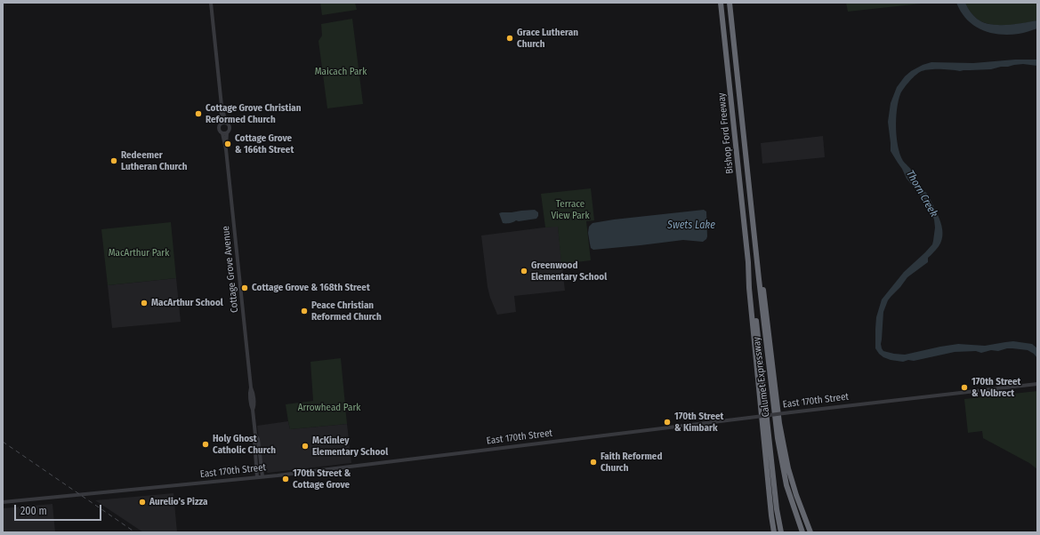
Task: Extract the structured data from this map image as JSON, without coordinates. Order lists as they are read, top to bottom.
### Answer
{
  "streets": {
    "highway": ["Bishop Ford Freeway", "Calumet Expressway"],
    "street": ["Cottage Grove Avenue", "East 170th Street"]
  },
  "crossings": [
    ["Bishop Ford Freeway", "Calumet Expressway"],
    ["Cottage Grove Avenue", "East 170th Street"]
  ],
  "water": ["Thorn Creek", "Swets Lake"],
  "parks": [
    "Maicach Park",
    "Terrace View Park",
    "MacArthur Park",
    "Arrowhead Park"
  ],
  "places": [
    "Grace Lutheran Church",
    "Cottage Grove Christian Reformed Church",
    "Cottage Grove & 166th Street",
    "Redeemer Lutheran Church",
    "Greenwood Elementary School",
    "Cottage Grove & 168th Street",
    "MacArthur School",
    "Peace Christian Reformed Church",
    "170th Street & Volbrect",
    "170th Street & Kimbark",
    "Holy Ghost Catholic Church",
    "McKinley Elementary School",
    "Faith Reformed Church",
    "170th Street & Cottage Grove",
    "Aurelio's Pizza"
  ],
  "scale_bar": "200 m"
}
